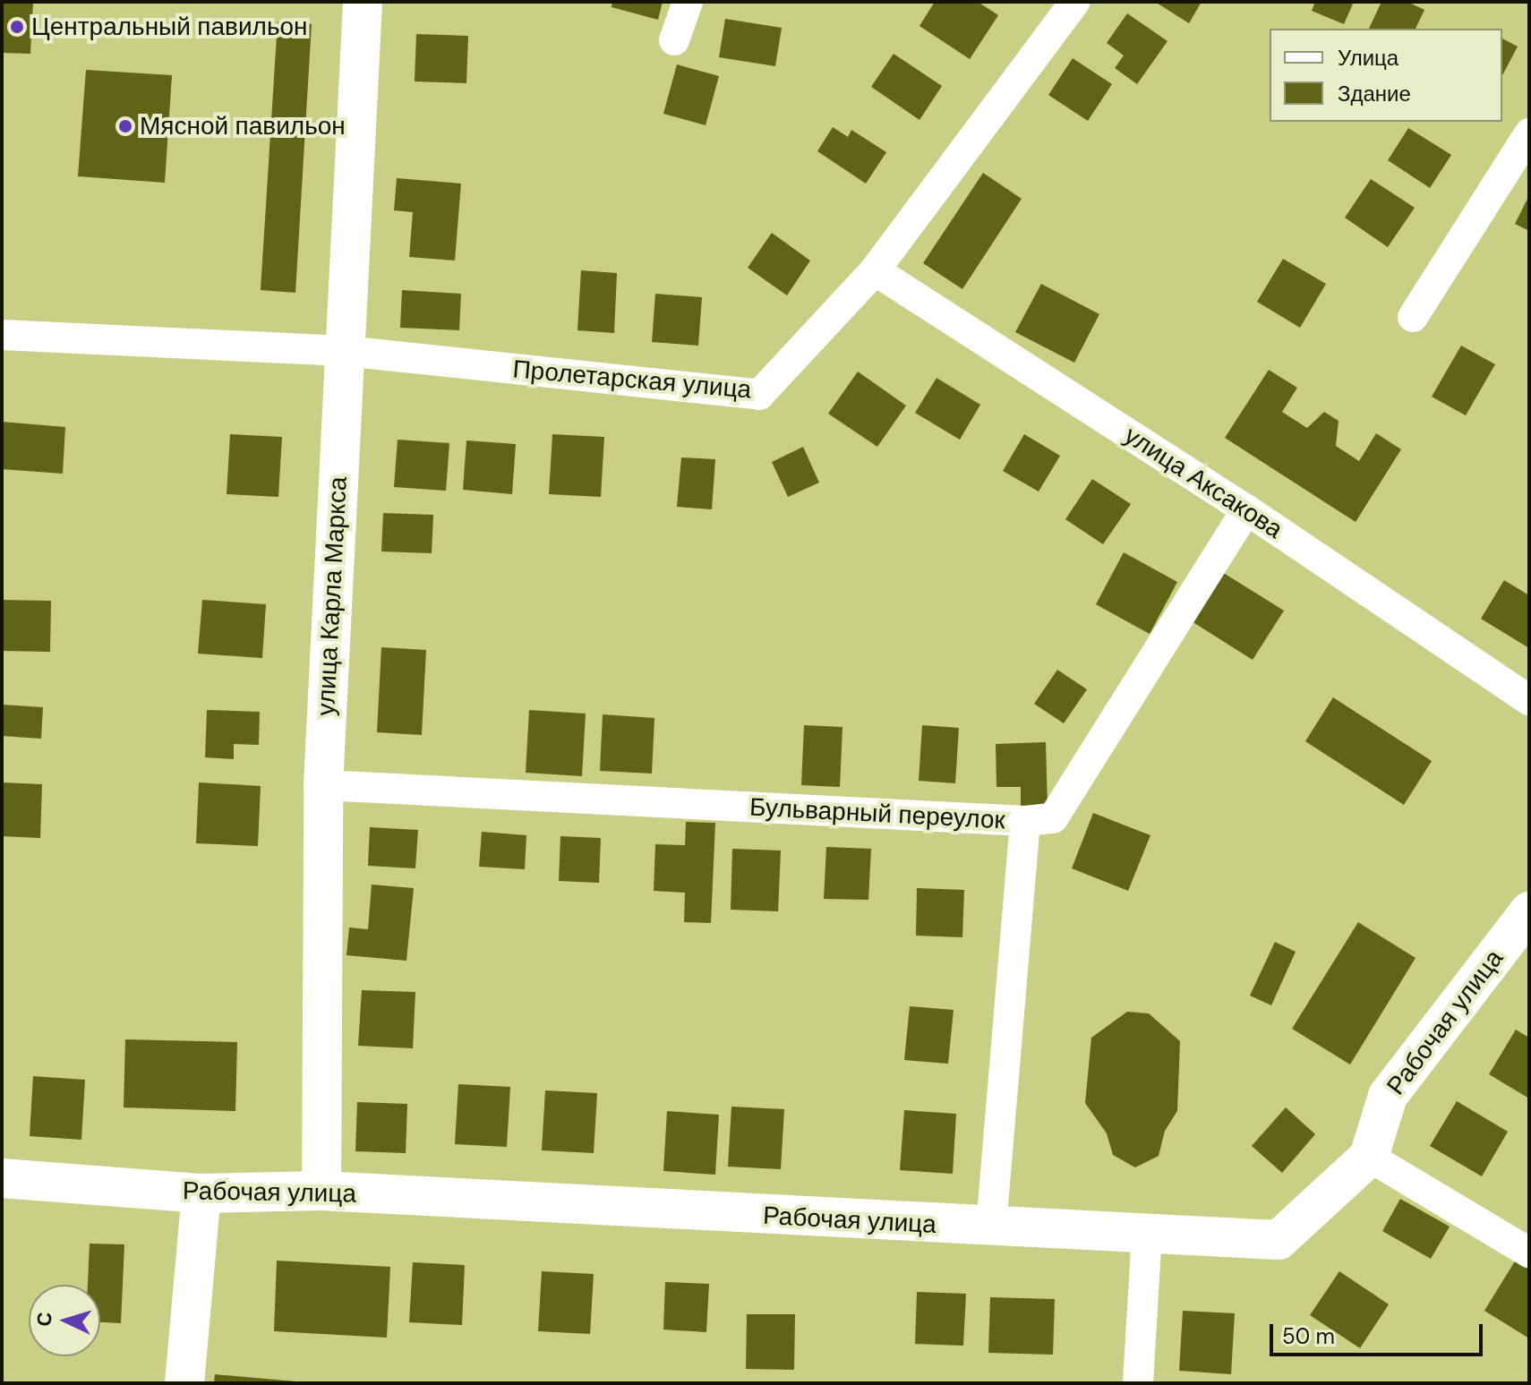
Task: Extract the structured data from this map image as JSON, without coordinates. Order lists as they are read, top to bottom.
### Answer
{
  "streets": {
    "street": [
      "Пролетарская улица",
      "улица Аксакова",
      "улица Карла Маркса",
      "Бульварный переулок",
      "Рабочая улица"
    ]
  },
  "crossings": [
    ["Пролетарская улица", "улица Аксакова"],
    ["Пролетарская улица", "улица Карла Маркса"],
    ["улица Карла Маркса", "Бульварный переулок"],
    ["улица Карла Маркса", "Рабочая улица"],
    ["Бульварный переулок", "Рабочая улица"]
  ],
  "places": ["Центральный павильон", "Мясной павильон"],
  "legend": ["Улица", "Здание"],
  "scale_bar": "50 m",
  "north": "left"
}
